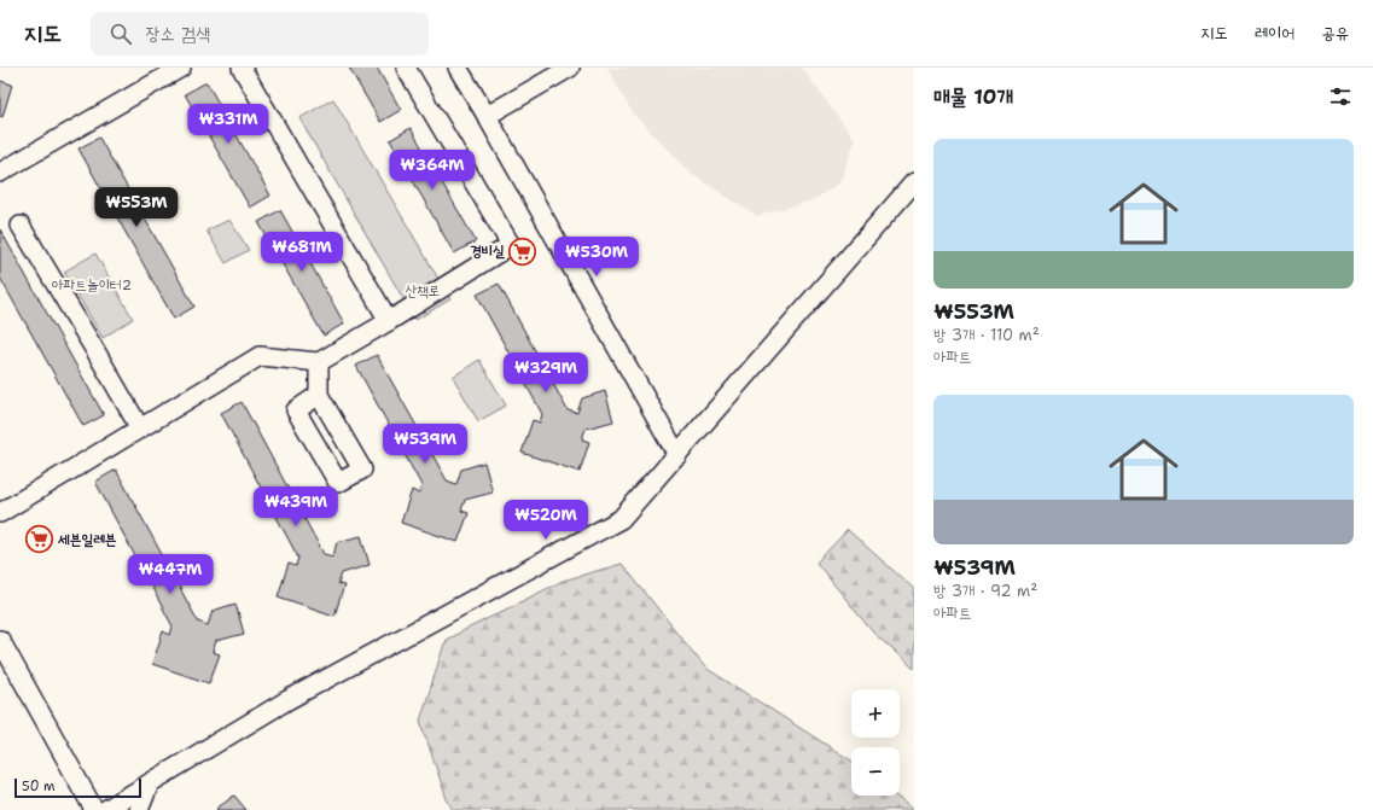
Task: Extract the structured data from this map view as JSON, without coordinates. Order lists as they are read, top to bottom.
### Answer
{
  "parks": ["아파트놀이터2", "산책로"],
  "places": {
    "supermarket": ["경비실", "세븐일레븐"]
  },
  "scale_bar": "50 m",
  "page": {
    "header": "지도",
    "search": "장소 검색",
    "nav": ["지도", "레이어", "공유"],
    "heading": "매물 10개",
    "price": [
      "₩331M",
      "₩364M",
      "₩553M",
      "₩681M",
      "₩530M",
      "₩329M",
      "₩539M",
      "₩439M",
      "₩520M",
      "₩447M"
    ],
    "list": [
      {
        "name": "₩553M",
        "note": "방 3개 · 110 m² · 아파트"
      },
      {
        "name": "₩539M",
        "note": "방 3개 · 92 m² · 아파트"
      }
    ],
    "map_buttons": ["+", "−"],
    "scale": "50 m"
  }
}
